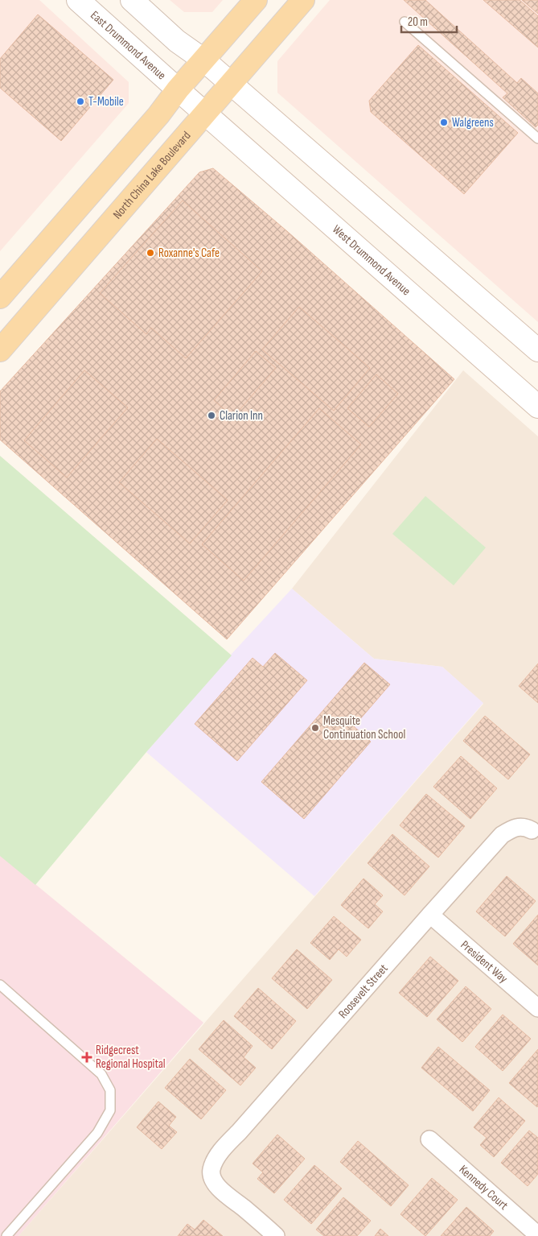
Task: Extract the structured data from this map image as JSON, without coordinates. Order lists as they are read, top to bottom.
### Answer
{
  "streets": {
    "main road": ["East Drummond Avenue", "North China Lake Boulevard", "West Drummond Avenue"],
    "street": ["President Way", "Roosevelt Street", "Kennedy Court"]
  },
  "crossings": [
    ["East Drummond Avenue", "North China Lake Boulevard"],
    ["East Drummond Avenue", "West Drummond Avenue"],
    ["North China Lake Boulevard", "West Drummond Avenue"],
    ["President Way", "Roosevelt Street"]
  ],
  "places": {
    "other": [
      "T-Mobile",
      "Walgreens",
      "Roxanne's Cafe",
      "Clarion Inn",
      "Mesquite Continuation School"
    ],
    "health": ["Ridgecrest Regional Hospital"]
  },
  "scale_bar": "20 m"
}
